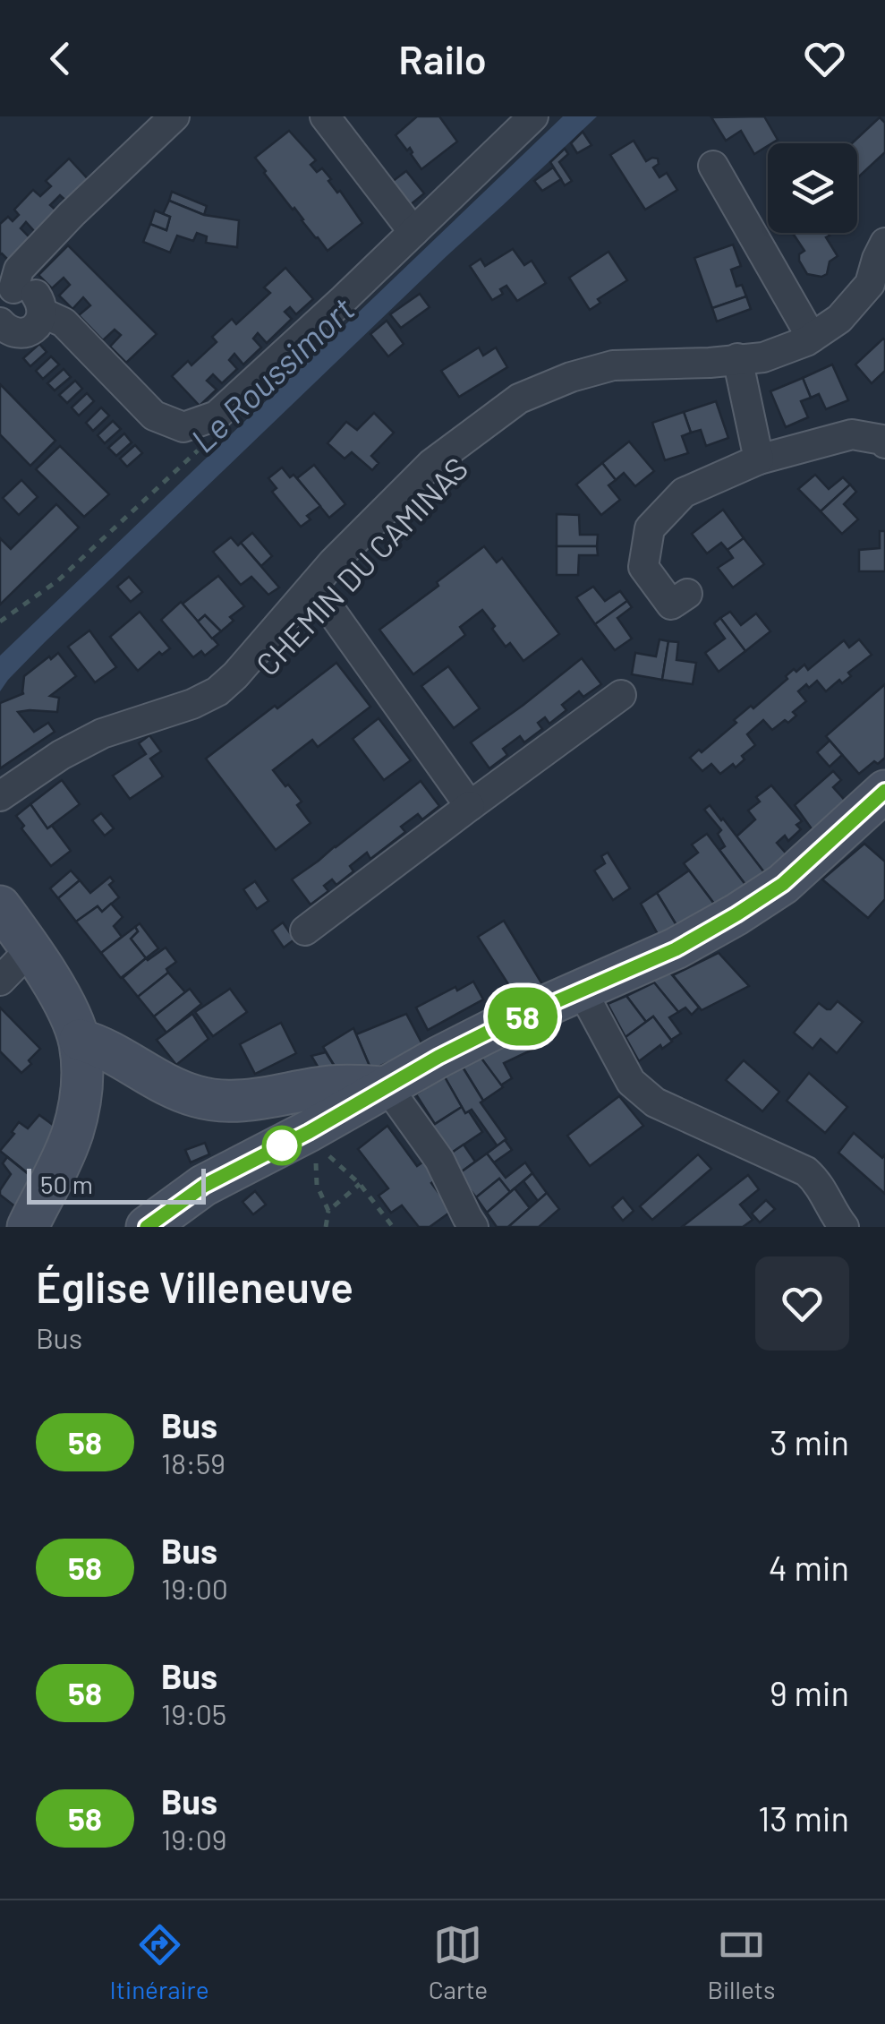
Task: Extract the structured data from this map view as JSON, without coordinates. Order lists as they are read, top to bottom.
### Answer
{
  "streets": {
    "street": ["CHEMIN DU CAMINAS"]
  },
  "water": ["Le Roussimort"],
  "lines": ["bus line 58"],
  "scale_bar": "50 m",
  "page": {
    "header": "Railo",
    "on_map": "58",
    "scale": "50 m",
    "heading": ["Église Villeneuve", "Bus"],
    "list": [
      {
        "mark": "58",
        "name": "Bus",
        "note": "18:59",
        "value": "3 min"
      },
      {
        "mark": "58",
        "name": "Bus",
        "note": "19:00",
        "value": "4 min"
      },
      {
        "mark": "58",
        "name": "Bus",
        "note": "19:05",
        "value": "9 min"
      },
      {
        "mark": "58",
        "name": "Bus",
        "note": "19:09",
        "value": "13 min"
      }
    ],
    "tabs": ["Itinéraire", "Carte", "Billets"]
  }
}
